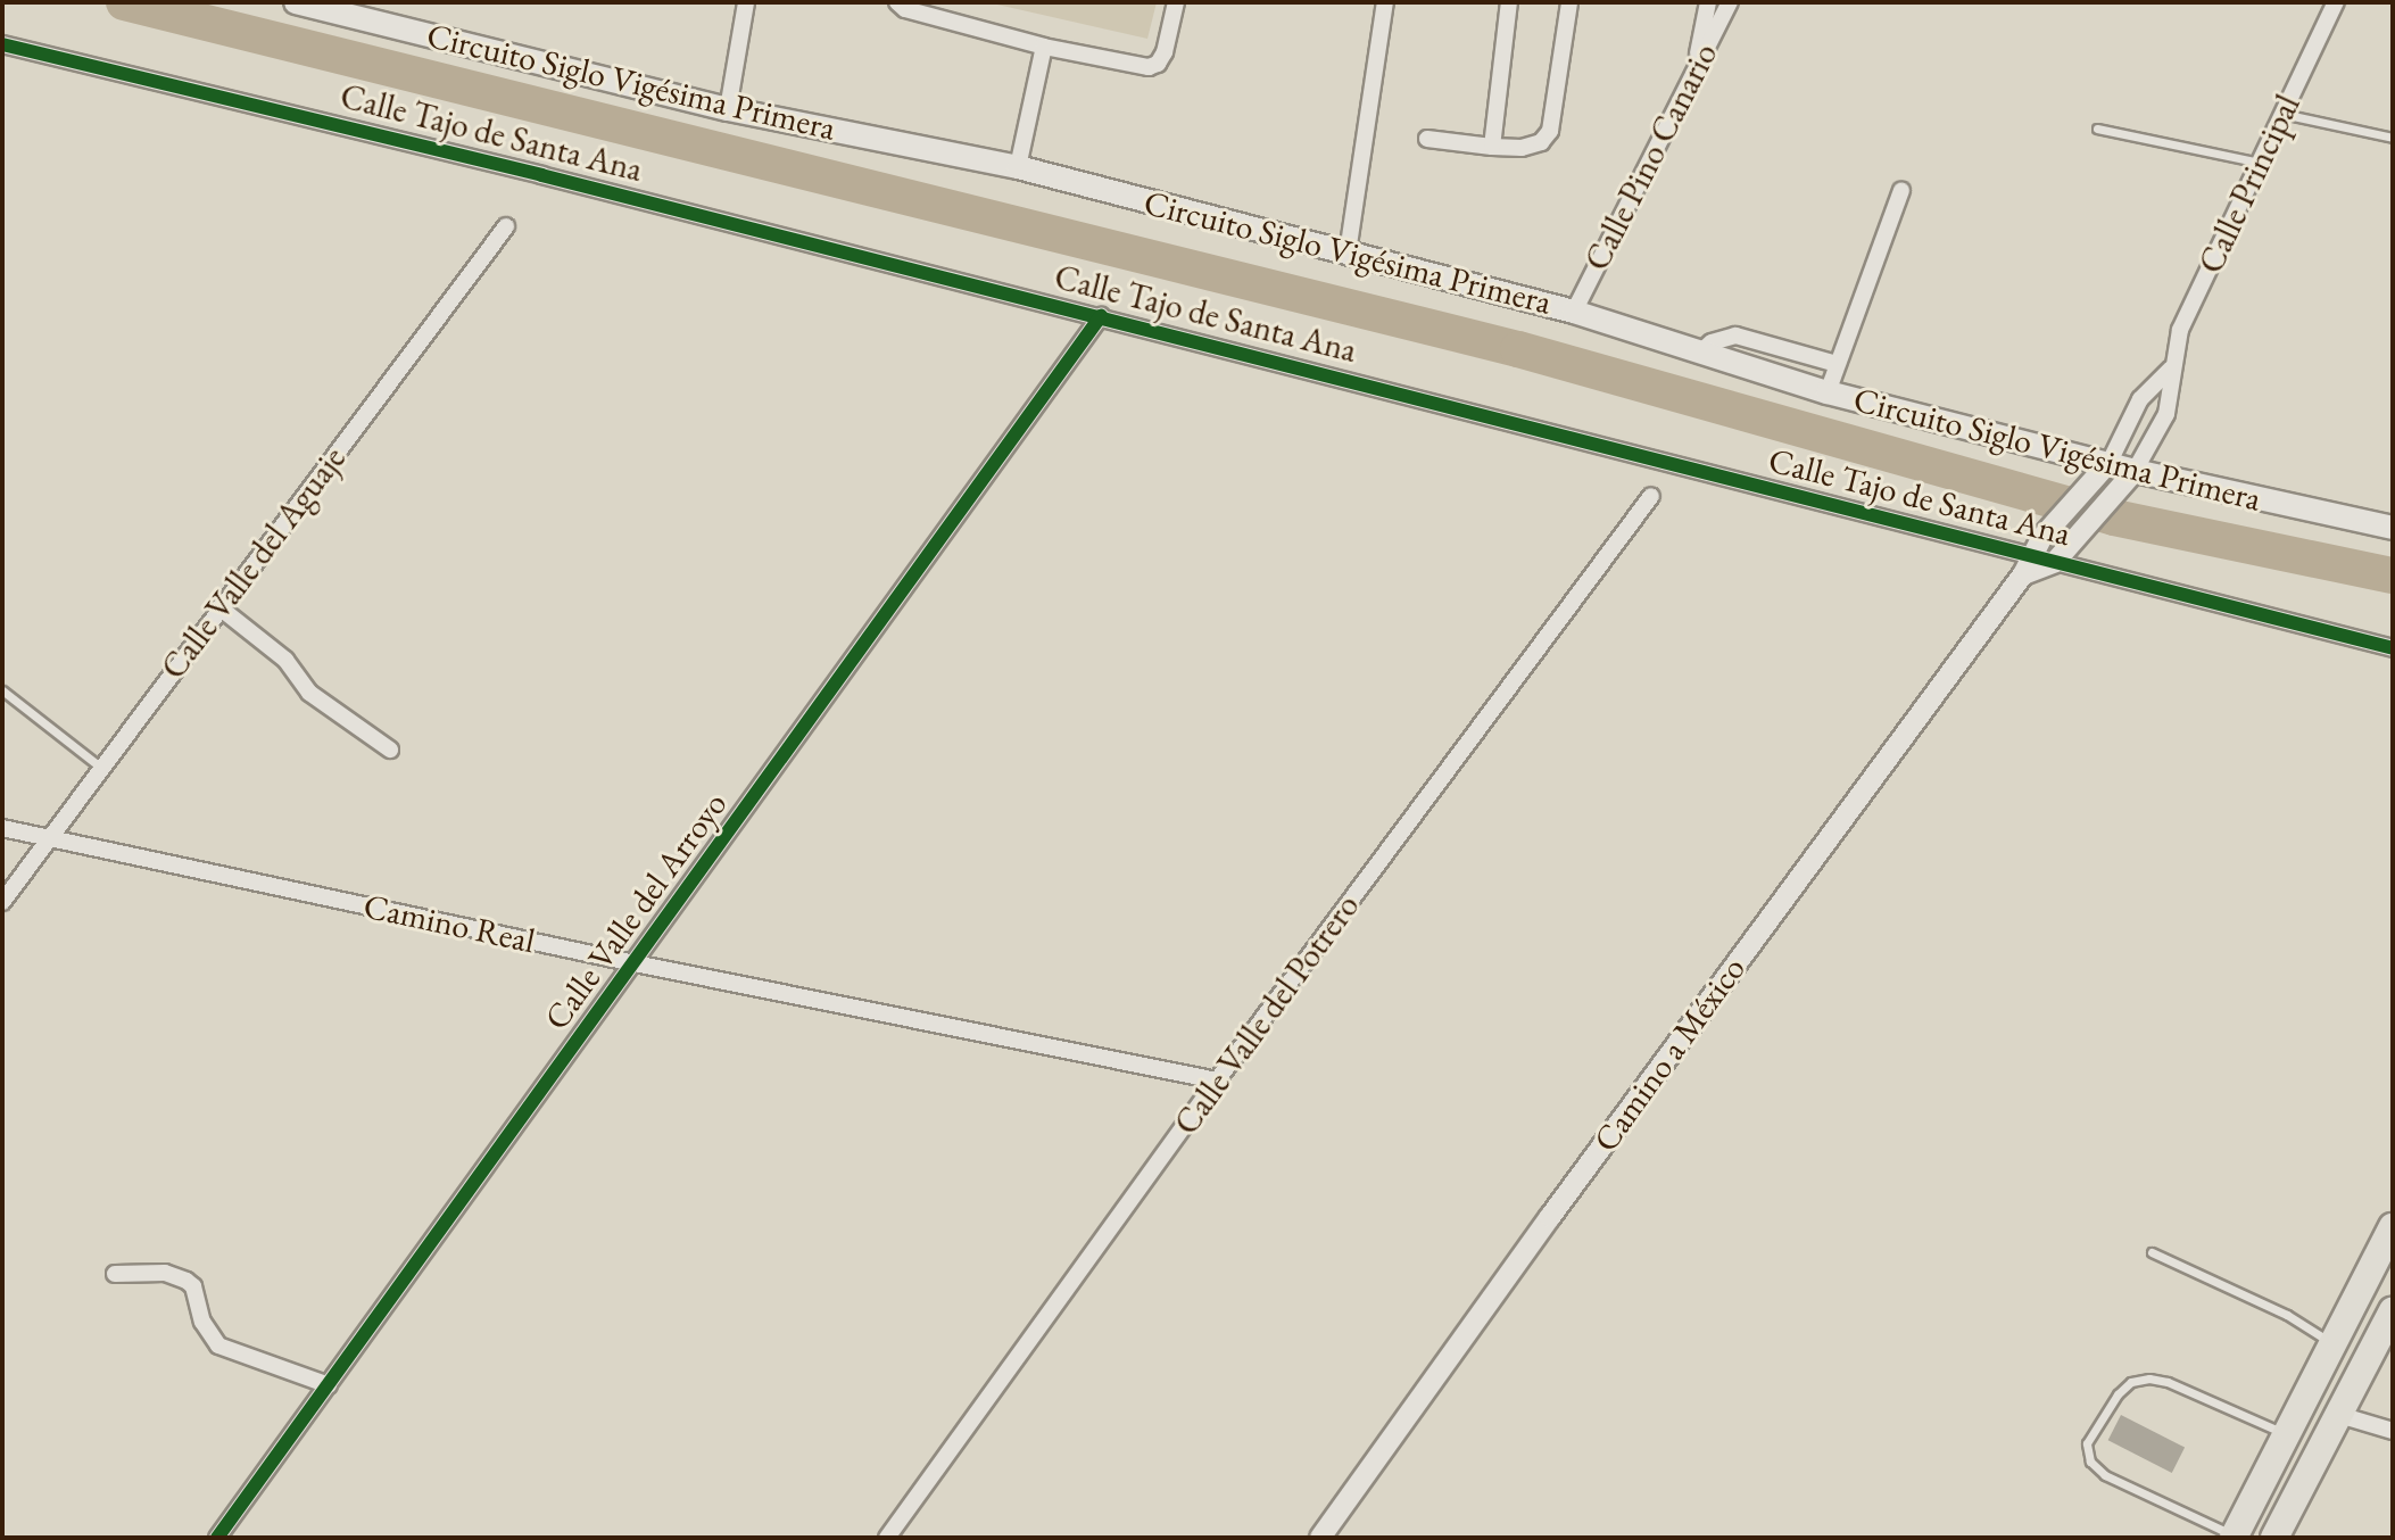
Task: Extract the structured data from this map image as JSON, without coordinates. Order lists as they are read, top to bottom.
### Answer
{
  "streets": {
    "main road": ["Circuito Siglo Vigésima Primera"],
    "street": [
      "Calle Tajo de Santa Ana",
      "Calle Pino Canario",
      "Calle Principal",
      "Calle Valle del Aguaje",
      "Calle Valle del Arroyo",
      "Camino Real",
      "Calle Valle del Potrero",
      "Camino a México"
    ]
  },
  "crossings": [
    ["Circuito Siglo Vigésima Primera", "Calle Pino Canario"],
    ["Circuito Siglo Vigésima Primera", "Calle Principal"],
    ["Calle Tajo de Santa Ana", "Calle Principal"],
    ["Calle Tajo de Santa Ana", "Calle Valle del Arroyo"],
    ["Calle Tajo de Santa Ana", "Camino a México"],
    ["Calle Principal", "Camino a México"],
    ["Calle Valle del Aguaje", "Camino Real"],
    ["Calle Valle del Arroyo", "Camino Real"],
    ["Camino Real", "Calle Valle del Potrero"]
  ]
}
